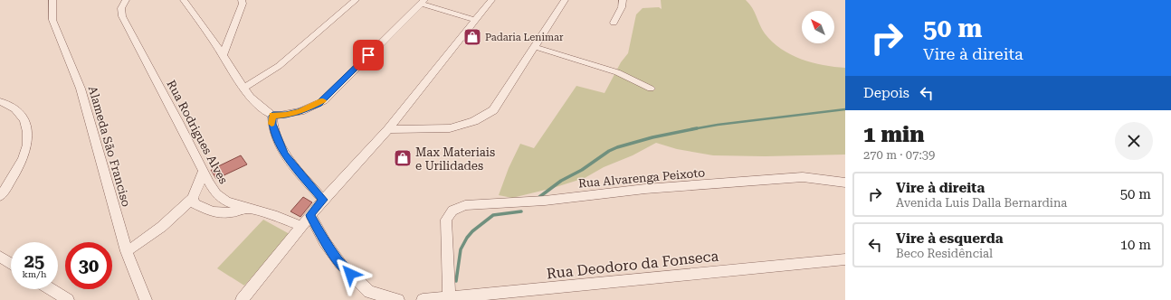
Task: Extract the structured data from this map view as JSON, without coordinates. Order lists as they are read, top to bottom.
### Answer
{
  "streets": {
    "street": [
      "Rua Rodrigues Alves",
      "Alameda São Franciso",
      "Rua Alvarenga Peixoto",
      "Rua Deodoro da Fonseca"
    ]
  },
  "crossings": [
    ["Rua Alvarenga Peixoto", "Rua Deodoro da Fonseca"]
  ],
  "places": {
    "shop": ["Padaria Lenimar", "Max Materiais e Urilidades"]
  },
  "north": "top left",
  "page": {
    "turn": ["50 m", "Vire à direita"],
    "then": "Depois",
    "heading": ["1 min", "270 m · 07:39"],
    "list": [
      {
        "name": "Vire à direita",
        "note": "Avenida Luis Dalla Bernardina",
        "value": "50 m"
      },
      {
        "name": "Vire à esquerda",
        "note": "Beco Residêncial",
        "value": "10 m"
      }
    ],
    "speed": "25 km/h",
    "limit": "30"
  }
}
